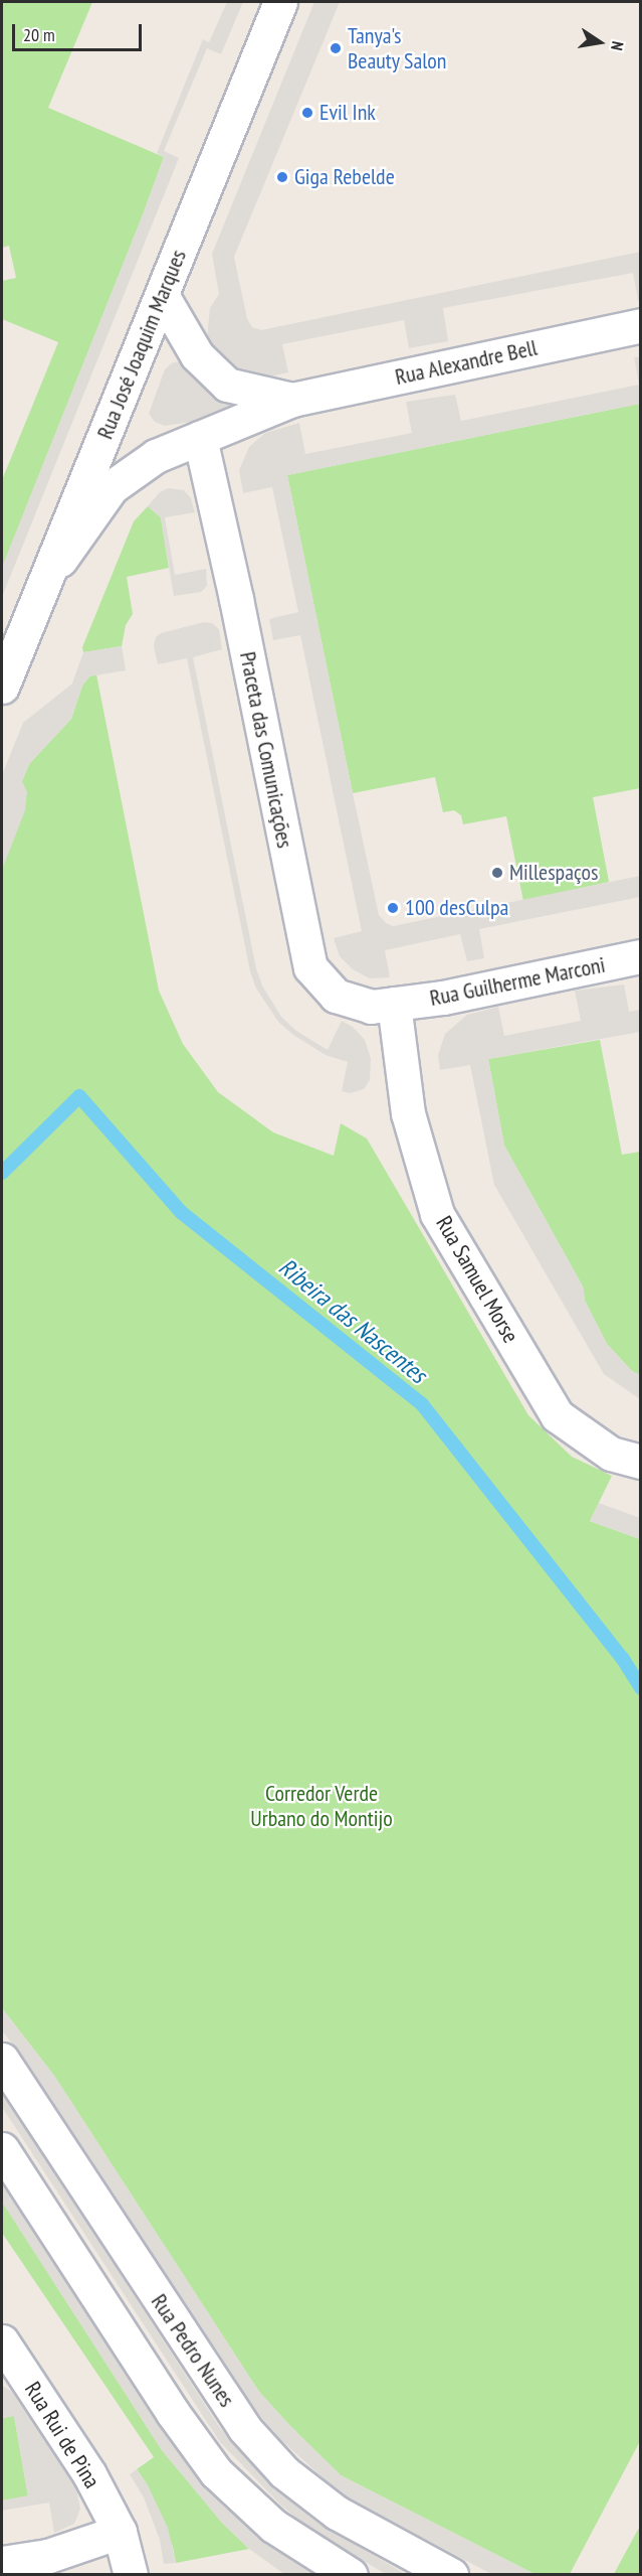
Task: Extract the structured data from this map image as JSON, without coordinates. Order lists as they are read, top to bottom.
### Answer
{
  "streets": {
    "street": [
      "Rua José Joaquim Marques",
      "Rua Alexandre Bell",
      "Praceta das Comunicações",
      "Rua Guilherme Marconi",
      "Rua Samuel Morse",
      "Rua Pedro Nunes",
      "Rua Rui de Pina"
    ]
  },
  "crossings": [
    ["Rua José Joaquim Marques", "Rua Alexandre Bell"],
    ["Rua Alexandre Bell", "Praceta das Comunicações"],
    ["Praceta das Comunicações", "Rua Guilherme Marconi"],
    ["Praceta das Comunicações", "Rua Samuel Morse"],
    ["Rua Guilherme Marconi", "Rua Samuel Morse"]
  ],
  "water": ["Ribeira das Nascentes"],
  "parks": ["Corredor Verde Urbano do Montijo"],
  "places": [
    "Tanya's Beauty Salon",
    "Evil Ink",
    "Giga Rebelde",
    "Millespaços",
    "100 desCulpa"
  ],
  "scale_bar": "20 m",
  "north": "right"
}
